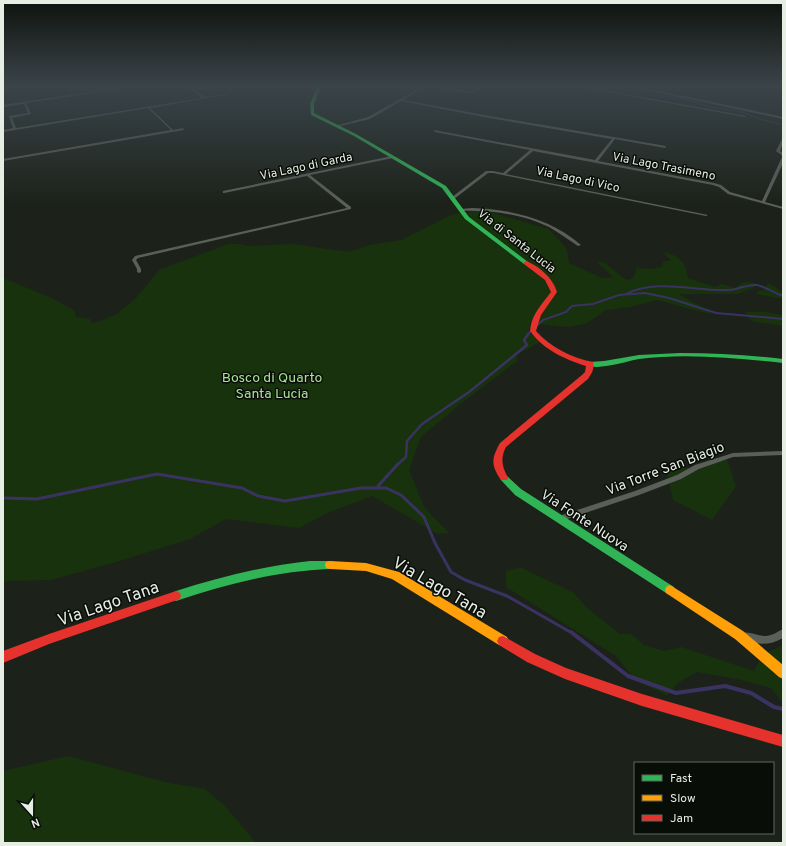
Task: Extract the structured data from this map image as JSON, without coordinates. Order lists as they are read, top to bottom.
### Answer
{
  "streets": {
    "street": [
      "Via Lago di Garda",
      "Via Lago Trasimeno",
      "Via Lago di Vico",
      "Via di Santa Lucia",
      "Via Torre San Biagio",
      "Via Fonte Nuova",
      "Via Lago Tana"
    ]
  },
  "crossings": [
    ["Via Lago di Garda", "Via di Santa Lucia"],
    ["Via Lago di Vico", "Via di Santa Lucia"],
    ["Via di Santa Lucia", "Via Fonte Nuova"],
    ["Via Torre San Biagio", "Via Fonte Nuova"]
  ],
  "parks": ["Bosco di Quarto Santa Lucia"],
  "legend": ["Fast", "Slow", "Jam"],
  "north": "bottom"
}
